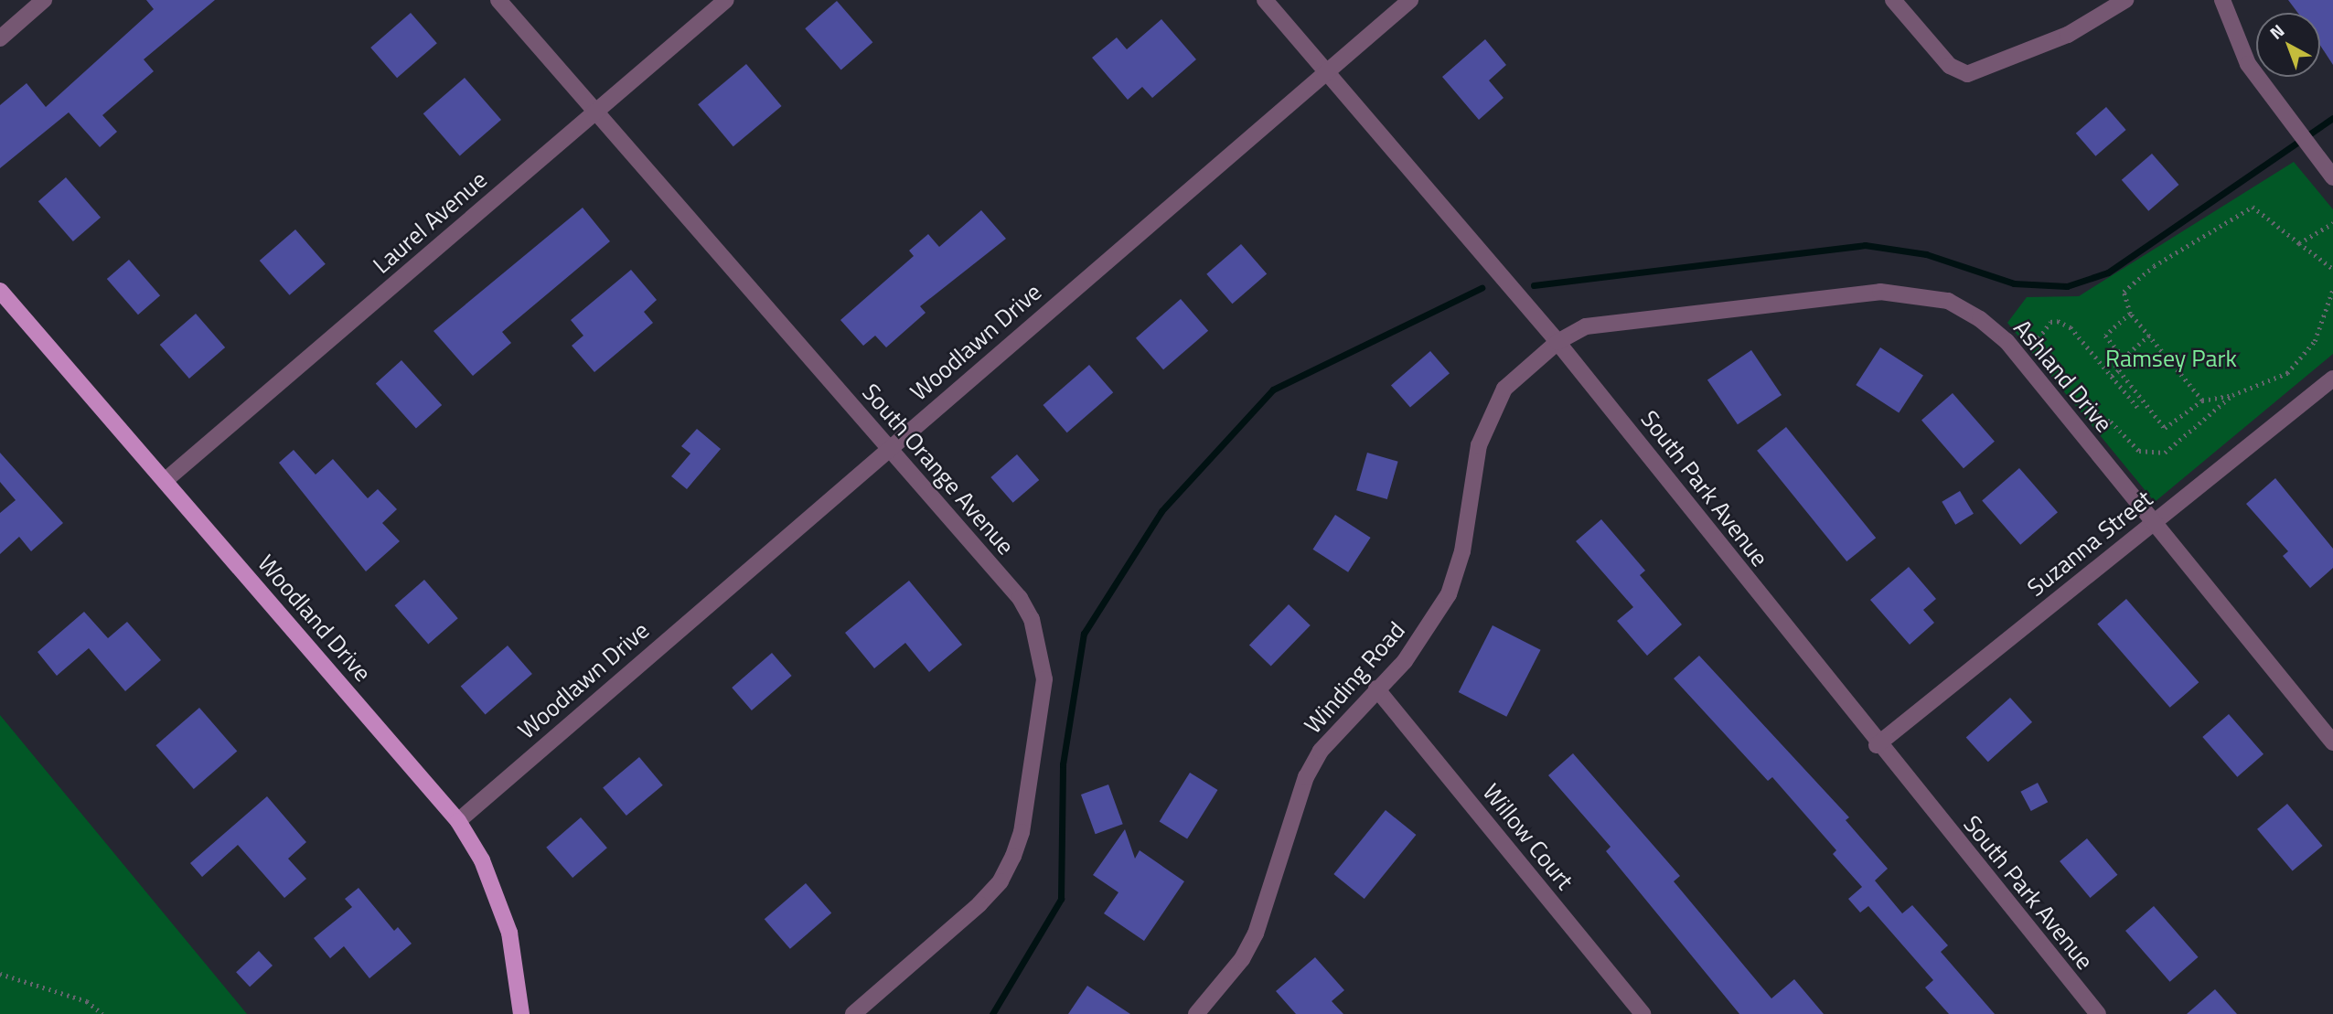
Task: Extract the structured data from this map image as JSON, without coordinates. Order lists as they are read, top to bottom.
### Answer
{
  "streets": {
    "main road": ["Woodland Drive"],
    "street": [
      "Laurel Avenue",
      "Woodlawn Drive",
      "Ashland Drive",
      "South Orange Avenue",
      "South Park Avenue",
      "Suzanna Street",
      "Winding Road",
      "Willow Court"
    ]
  },
  "crossings": [
    ["Laurel Avenue", "South Orange Avenue"],
    ["Laurel Avenue", "Woodland Drive"],
    ["Woodlawn Drive", "South Orange Avenue"],
    ["Woodlawn Drive", "South Park Avenue"],
    ["Woodlawn Drive", "Woodland Drive"],
    ["Ashland Drive", "South Park Avenue"],
    ["Ashland Drive", "Suzanna Street"],
    ["Ashland Drive", "Winding Road"],
    ["South Park Avenue", "Suzanna Street"],
    ["South Park Avenue", "Winding Road"],
    ["Winding Road", "Willow Court"]
  ],
  "parks": ["Ramsey Park"],
  "north": "top left"
}
